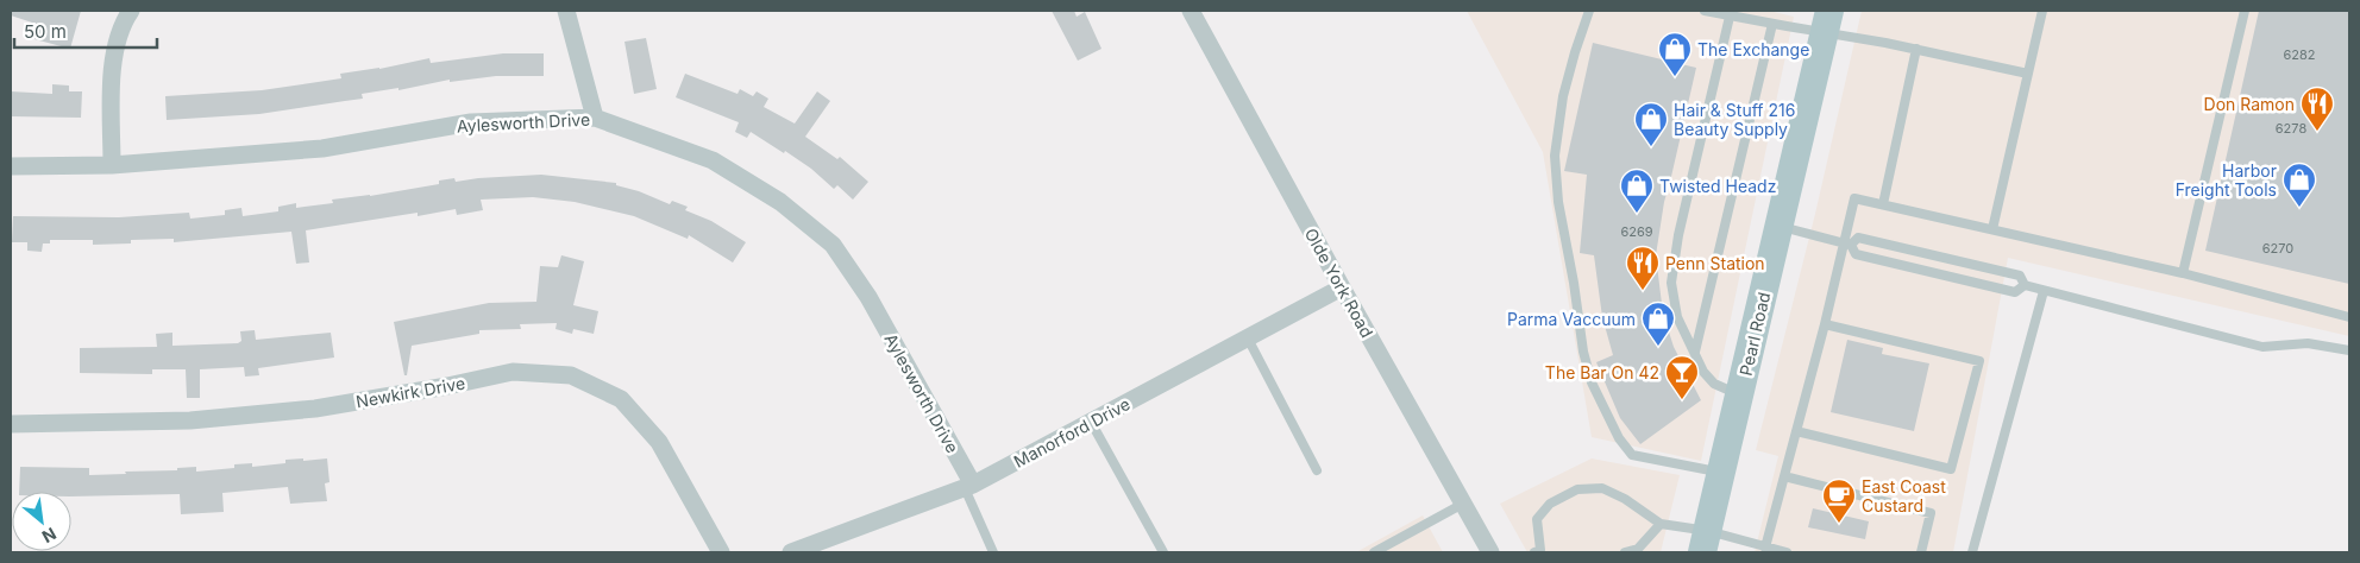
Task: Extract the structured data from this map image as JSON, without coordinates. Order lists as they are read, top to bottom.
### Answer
{
  "streets": {
    "main road": ["Pearl Road"],
    "street": [
      "Aylesworth Drive",
      "Olde York Road",
      "Newkirk Drive",
      "Manorford Drive"
    ]
  },
  "crossings": [
    ["Aylesworth Drive", "Manorford Drive"],
    ["Olde York Road", "Manorford Drive"]
  ],
  "places": {
    "shop": [
      "The Exchange",
      "Hair & Stuff 216 Beauty Supply",
      "Harbor Freight Tools",
      "Twisted Headz",
      "Parma Vaccuum"
    ],
    "restaurant": ["Don Ramon", "Penn Station"],
    "bar": ["The Bar On 42"],
    "cafe": ["East Coast Custard"]
  },
  "house_numbers": [
    "6282",
    "6278",
    "6269",
    "6270"
  ],
  "scale_bar": "50 m",
  "north": "bottom right"
}
